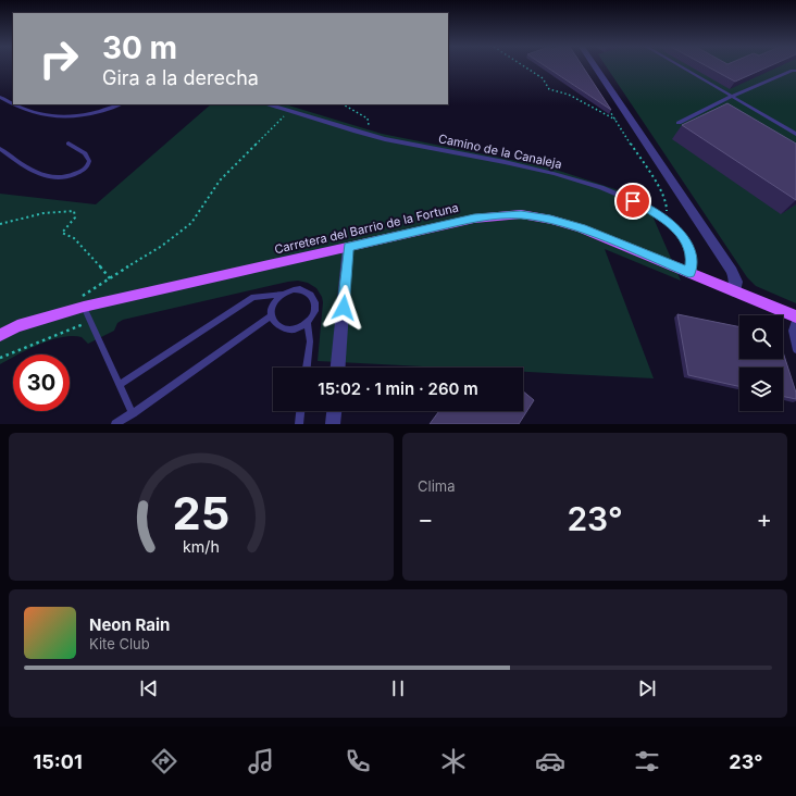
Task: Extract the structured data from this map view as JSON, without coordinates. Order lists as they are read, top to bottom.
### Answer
{
  "streets": {
    "main road": ["Carretera del Barrio de la Fortuna"],
    "lane": ["Camino de la Canaleja"]
  },
  "crossings": [
    ["Camino de la Canaleja", "Carretera del Barrio de la Fortuna"]
  ],
  "page": {
    "turn": ["30 m", "Gira a la derecha"],
    "limit": "30",
    "trip": "15:02 · 1 min · 260 m",
    "tile": "Clima",
    "heat": ["−", "23°", "+"],
    "song": ["Neon Rain", "Kite Club"],
    "tabs": ["15:01", "23°"],
    "gauge": ["25", "km/h"]
  }
}
